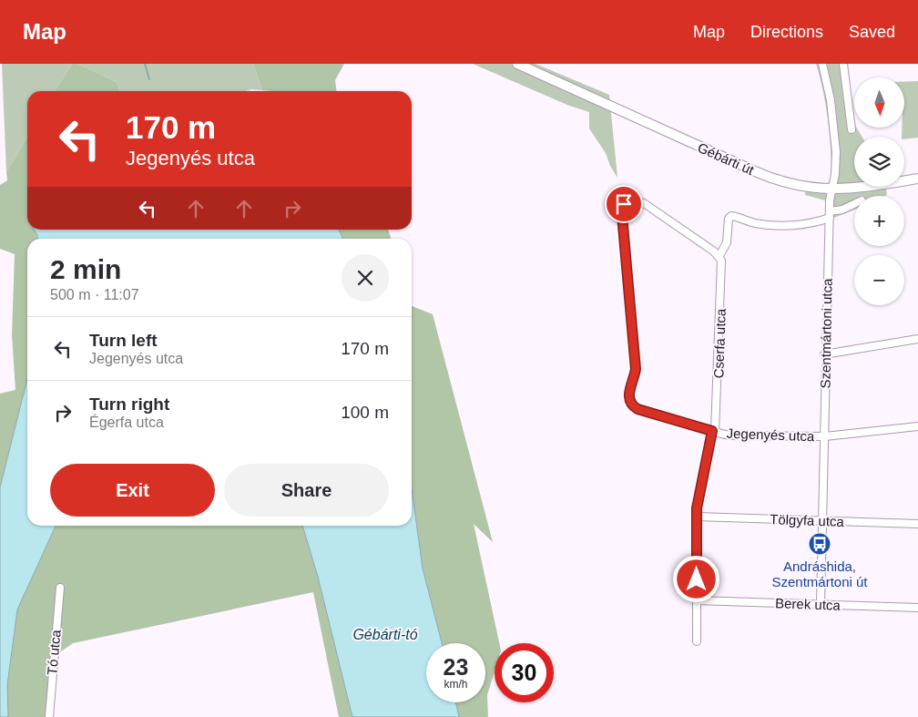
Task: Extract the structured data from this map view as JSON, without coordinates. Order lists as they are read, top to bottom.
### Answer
{
  "streets": {
    "main road": ["Gébárti út"],
    "street": [
      "Szentmártoni utca",
      "Cserfa utca",
      "Jegenyés utca",
      "Tölgyfa utca",
      "Berek utca",
      "Tó utca"
    ]
  },
  "crossings": [
    ["Gébárti út", "Szentmártoni utca"],
    ["Szentmártoni utca", "Cserfa utca"],
    ["Szentmártoni utca", "Jegenyés utca"],
    ["Szentmártoni utca", "Tölgyfa utca"],
    ["Szentmártoni utca", "Berek utca"],
    ["Cserfa utca", "Jegenyés utca"],
    ["Cserfa utca", "Tölgyfa utca"],
    ["Cserfa utca", "Berek utca"]
  ],
  "water": ["Gébárti-tó"],
  "places": {
    "bus stop": ["Andráshida, Szentmártoni út"]
  },
  "north": "bottom",
  "page": {
    "header": "Map",
    "nav": ["Map", "Directions", "Saved"],
    "map_buttons": ["+", "−"],
    "turn": ["170 m", "Jegenyés utca"],
    "heading": ["2 min", "500 m · 11:07"],
    "list": [
      {
        "name": "Turn left",
        "note": "Jegenyés utca",
        "value": "170 m"
      },
      {
        "name": "Turn right",
        "note": "Égerfa utca",
        "value": "100 m"
      }
    ],
    "buttons": ["Exit", "Share"],
    "speed": "23 km/h",
    "limit": "30"
  }
}
